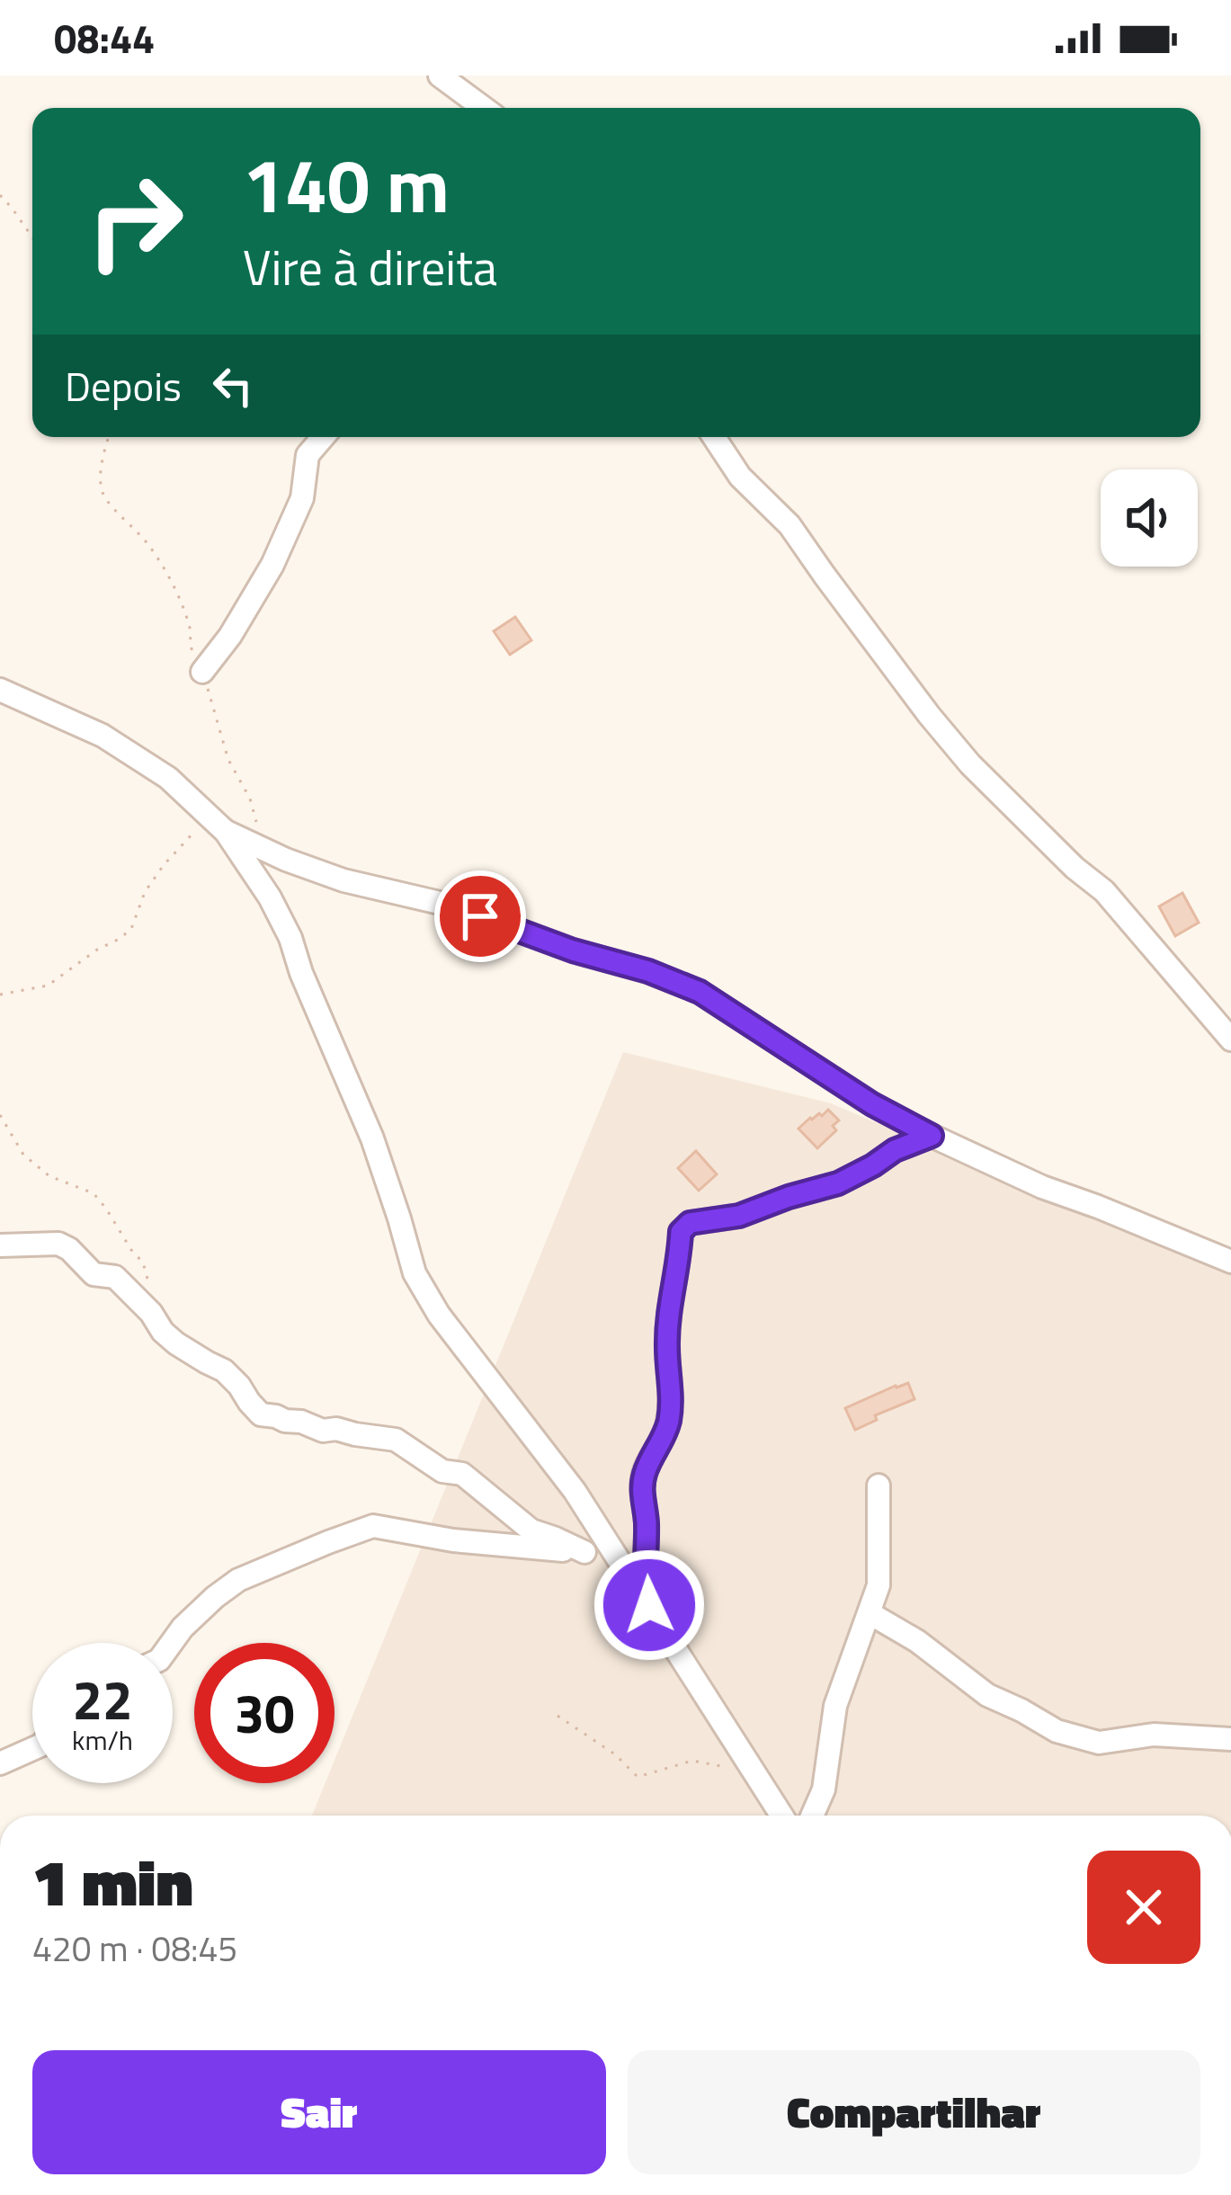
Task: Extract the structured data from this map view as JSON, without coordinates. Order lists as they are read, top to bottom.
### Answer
{
  "page": {
    "status": "08:44",
    "turn": ["140 m", "Vire à direita"],
    "then": "Depois",
    "speed": "22 km/h",
    "limit": "30",
    "heading": ["1 min", "420 m · 08:45"],
    "buttons": ["Sair", "Compartilhar"]
  }
}
